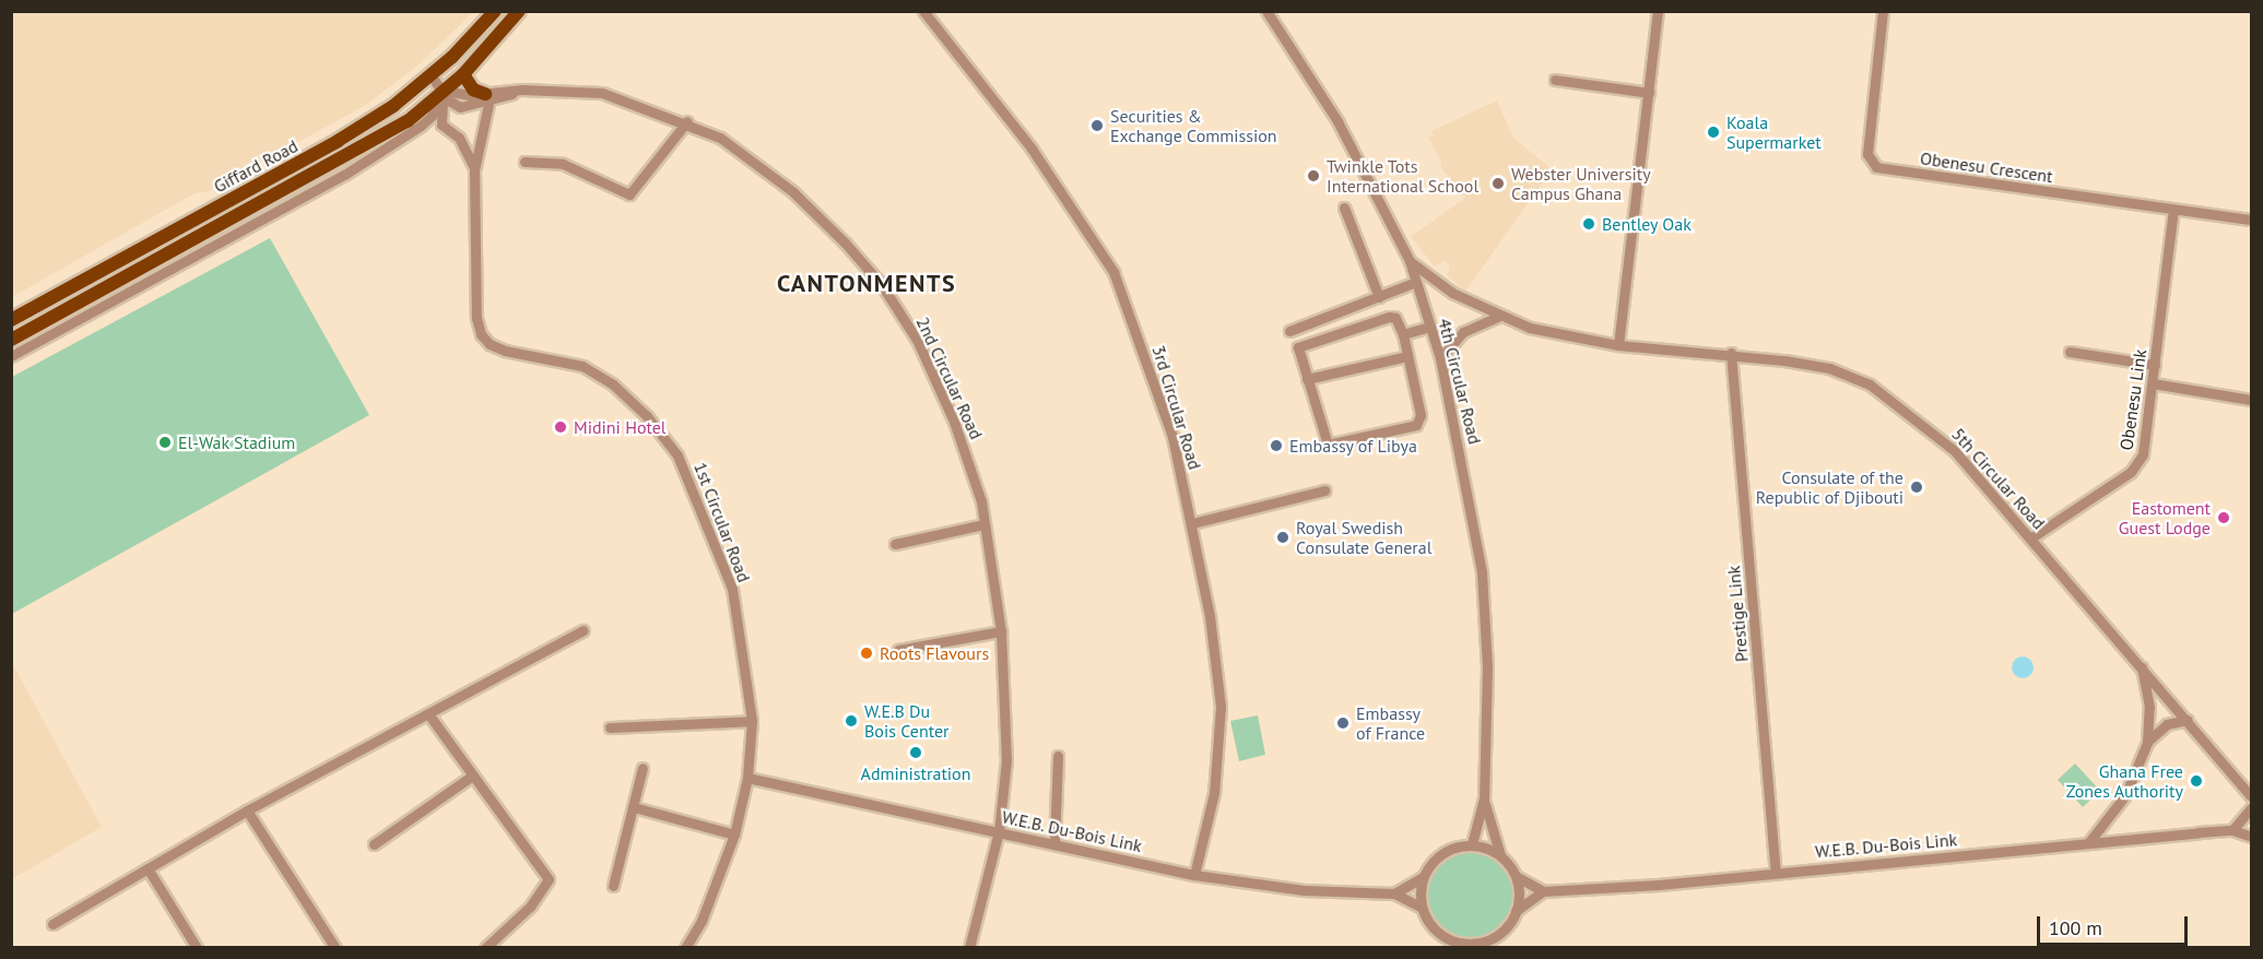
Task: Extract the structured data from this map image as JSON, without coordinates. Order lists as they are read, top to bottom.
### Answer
{
  "streets": {
    "main road": ["Giffard Road"],
    "street": [
      "Obenesu Crescent",
      "2nd Circular Road",
      "4th Circular Road",
      "Obenesu Link",
      "3rd Circular Road",
      "5th Circular Road",
      "1st Circular Road",
      "Prestige Link",
      "W.E.B. Du-Bois Link"
    ]
  },
  "crossings": [
    ["Giffard Road", "2nd Circular Road"],
    ["Obenesu Crescent", "Obenesu Link"],
    ["2nd Circular Road", "W.E.B. Du-Bois Link"],
    ["4th Circular Road", "5th Circular Road"],
    ["4th Circular Road", "W.E.B. Du-Bois Link"],
    ["Obenesu Link", "5th Circular Road"],
    ["3rd Circular Road", "W.E.B. Du-Bois Link"],
    ["5th Circular Road", "Prestige Link"],
    ["1st Circular Road", "W.E.B. Du-Bois Link"],
    ["Prestige Link", "W.E.B. Du-Bois Link"]
  ],
  "districts": ["CANTONMENTS"],
  "places": [
    "Securities & Exchange Commission",
    "Koala Supermarket",
    "Twinkle Tots International School",
    "Webster University Campus Ghana",
    "Bentley Oak",
    "Midini Hotel",
    "El-Wak Stadium",
    "Embassy of Libya",
    "Consulate of the Republic of Djibouti",
    "Eastoment Guest Lodge",
    "Royal Swedish Consulate General",
    "Roots Flavours",
    "W.E.B Du Bois Center",
    "Embassy of France",
    "Administration",
    "Ghana Free Zones Authority"
  ],
  "scale_bar": "100 m"
}
